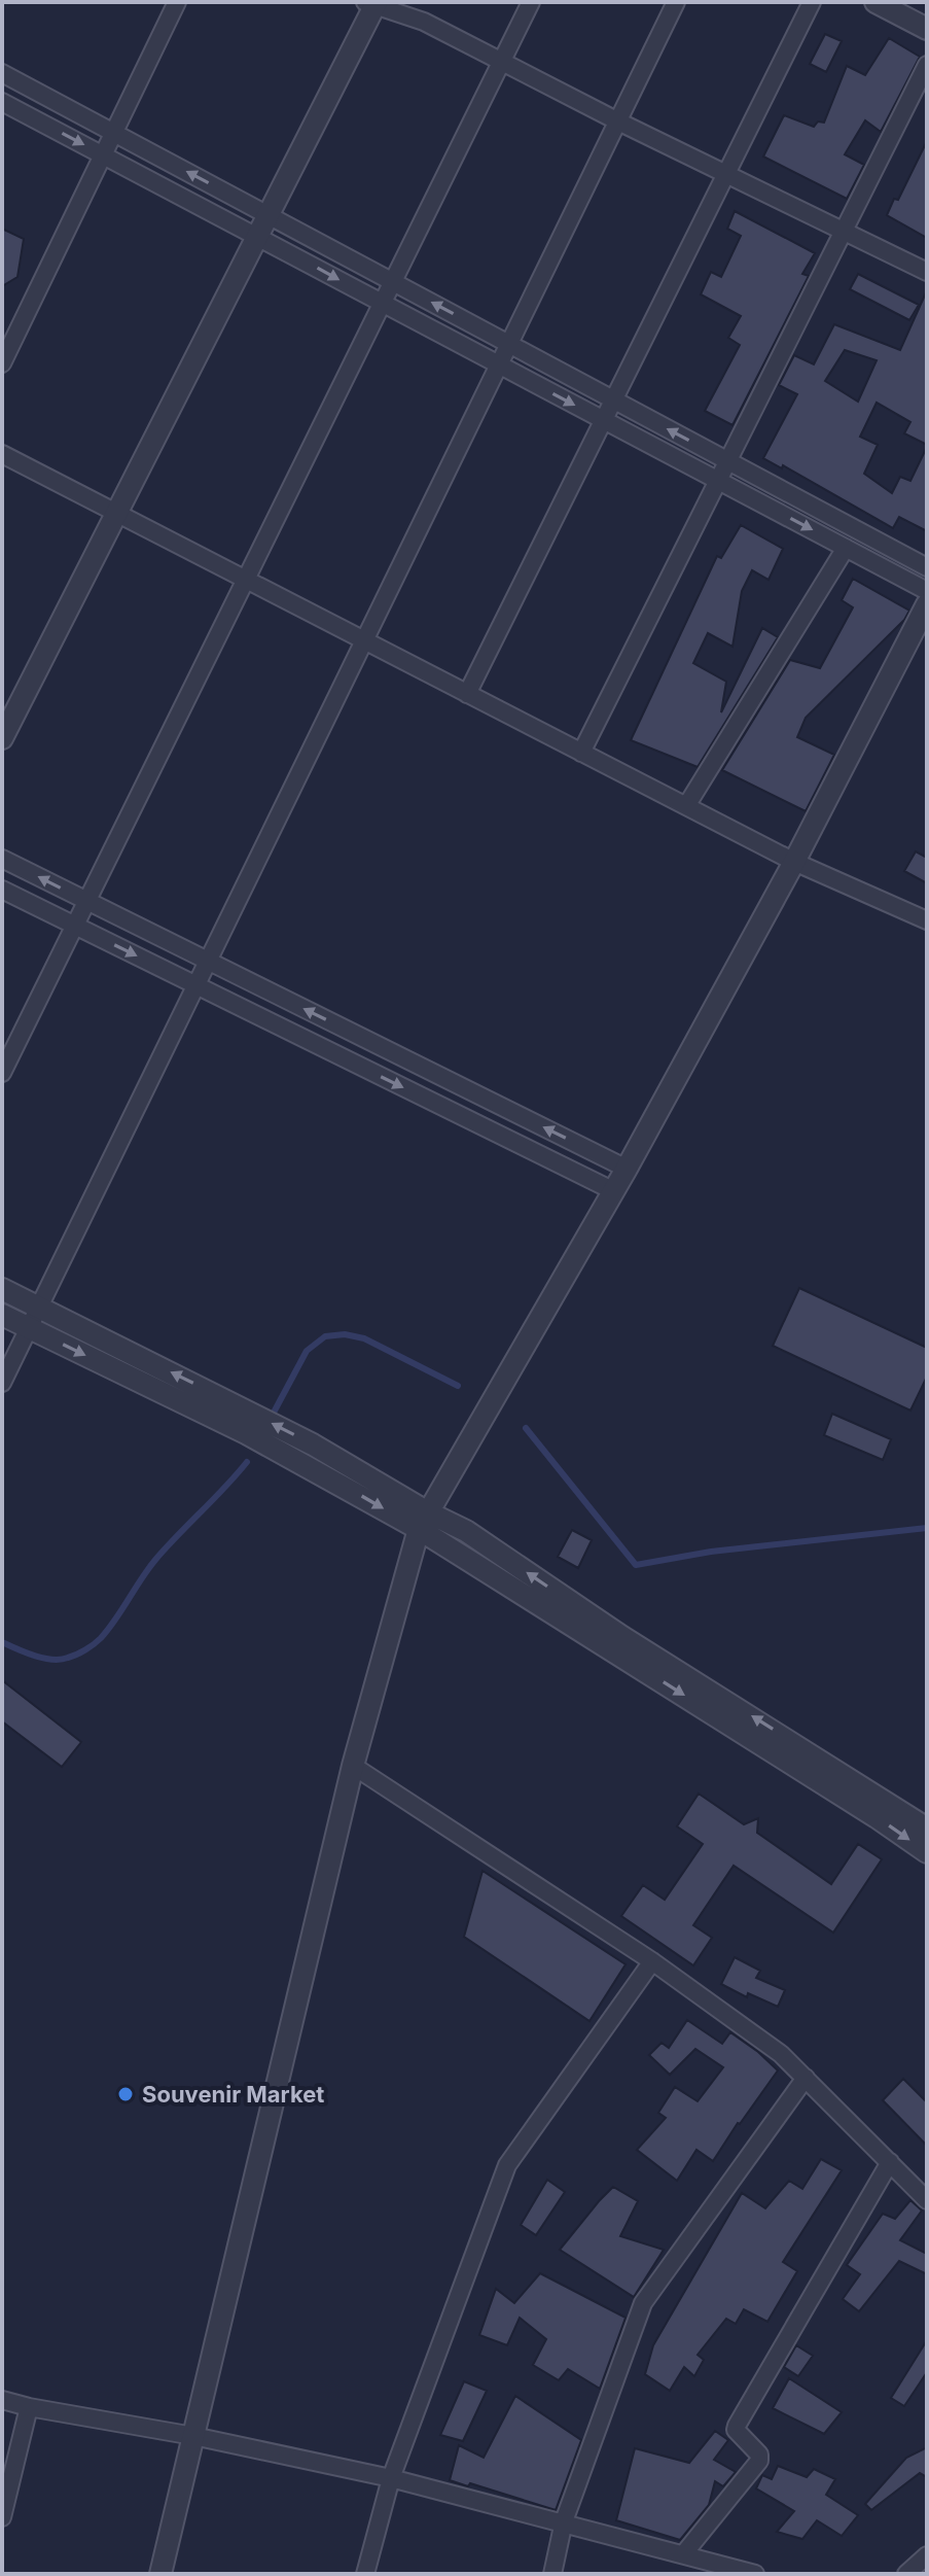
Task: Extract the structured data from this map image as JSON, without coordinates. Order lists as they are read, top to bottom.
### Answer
{
  "places": ["Souvenir Market"]
}
